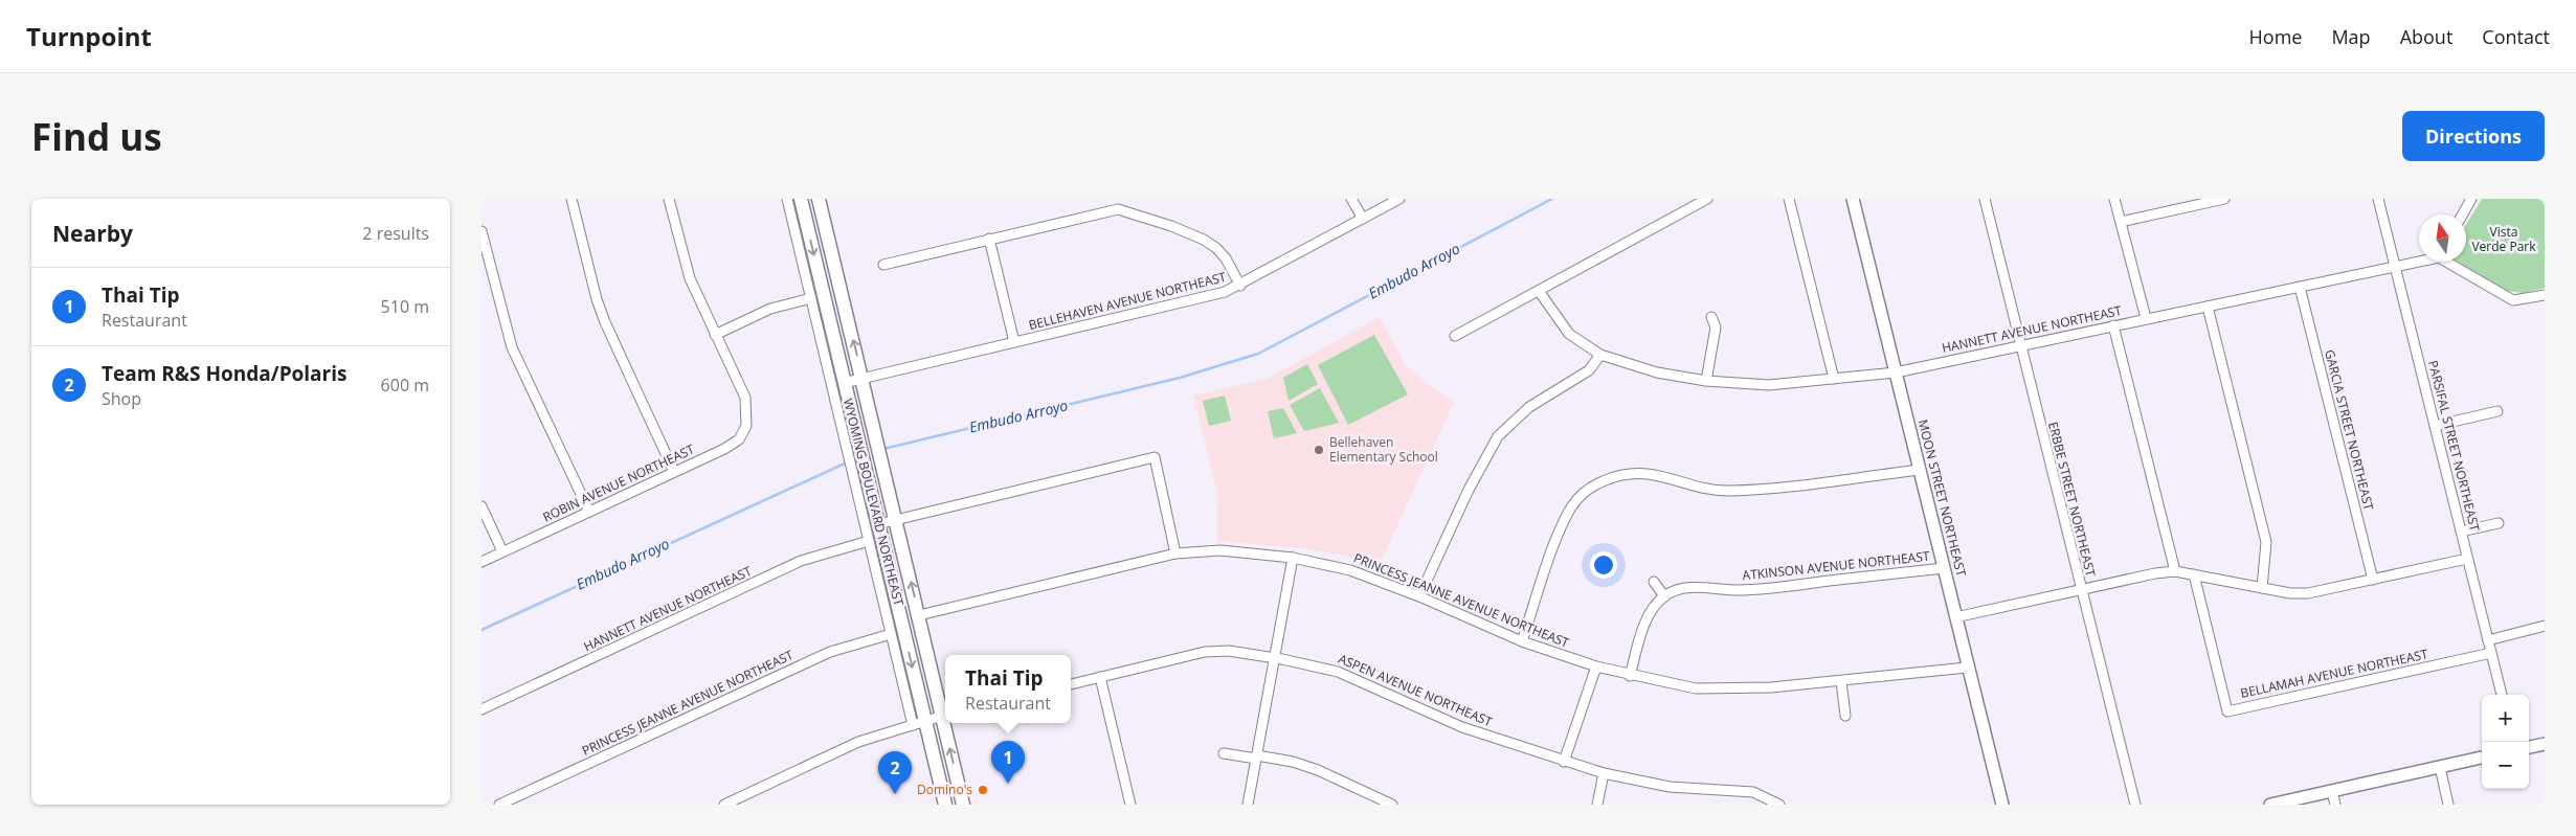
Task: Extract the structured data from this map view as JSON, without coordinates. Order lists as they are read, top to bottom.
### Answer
{
  "streets": {
    "main road": ["WYOMING BOULEVARD NORTHEAST"],
    "street": [
      "BELLEHAVEN AVENUE NORTHEAST",
      "HANNETT AVENUE NORTHEAST",
      "GARCIA STREET NORTHEAST",
      "PARSIFAL STREET NORTHEAST",
      "ROBIN AVENUE NORTHEAST",
      "MOON STREET NORTHEAST",
      "ERBBE STREET NORTHEAST",
      "ATKINSON AVENUE NORTHEAST",
      "PRINCESS JEANNE AVENUE NORTHEAST",
      "BELLAMAH AVENUE NORTHEAST",
      "ASPEN AVENUE NORTHEAST"
    ]
  },
  "crossings": [
    ["BELLEHAVEN AVENUE NORTHEAST", "WYOMING BOULEVARD NORTHEAST"],
    ["HANNETT AVENUE NORTHEAST", "GARCIA STREET NORTHEAST"],
    ["HANNETT AVENUE NORTHEAST", "PARSIFAL STREET NORTHEAST"],
    ["HANNETT AVENUE NORTHEAST", "MOON STREET NORTHEAST"],
    ["HANNETT AVENUE NORTHEAST", "ERBBE STREET NORTHEAST"],
    ["PARSIFAL STREET NORTHEAST", "BELLAMAH AVENUE NORTHEAST"],
    ["MOON STREET NORTHEAST", "ATKINSON AVENUE NORTHEAST"],
    ["MOON STREET NORTHEAST", "PRINCESS JEANNE AVENUE NORTHEAST"],
    ["WYOMING BOULEVARD NORTHEAST", "PRINCESS JEANNE AVENUE NORTHEAST"]
  ],
  "water": ["Embudo Arroyo"],
  "parks": ["Vista Verde Park"],
  "places": ["Bellehaven Elementary School", "Domino's"],
  "north": "top",
  "page": {
    "header": "Turnpoint",
    "nav": [
      "Home",
      "Map",
      "About",
      "Contact"
    ],
    "buttons": "Directions",
    "title": "Find us",
    "heading": ["Nearby", "2 results"],
    "list": [
      {
        "mark": "1",
        "name": "Thai Tip",
        "note": "Restaurant",
        "value": "510 m"
      },
      {
        "mark": "2",
        "name": "Team R&S Honda/Polaris",
        "note": "Shop",
        "value": "600 m"
      }
    ],
    "popup": ["Thai Tip", "Restaurant"],
    "map_buttons": ["+", "−"],
    "pins": ["1", "2"]
  }
}
